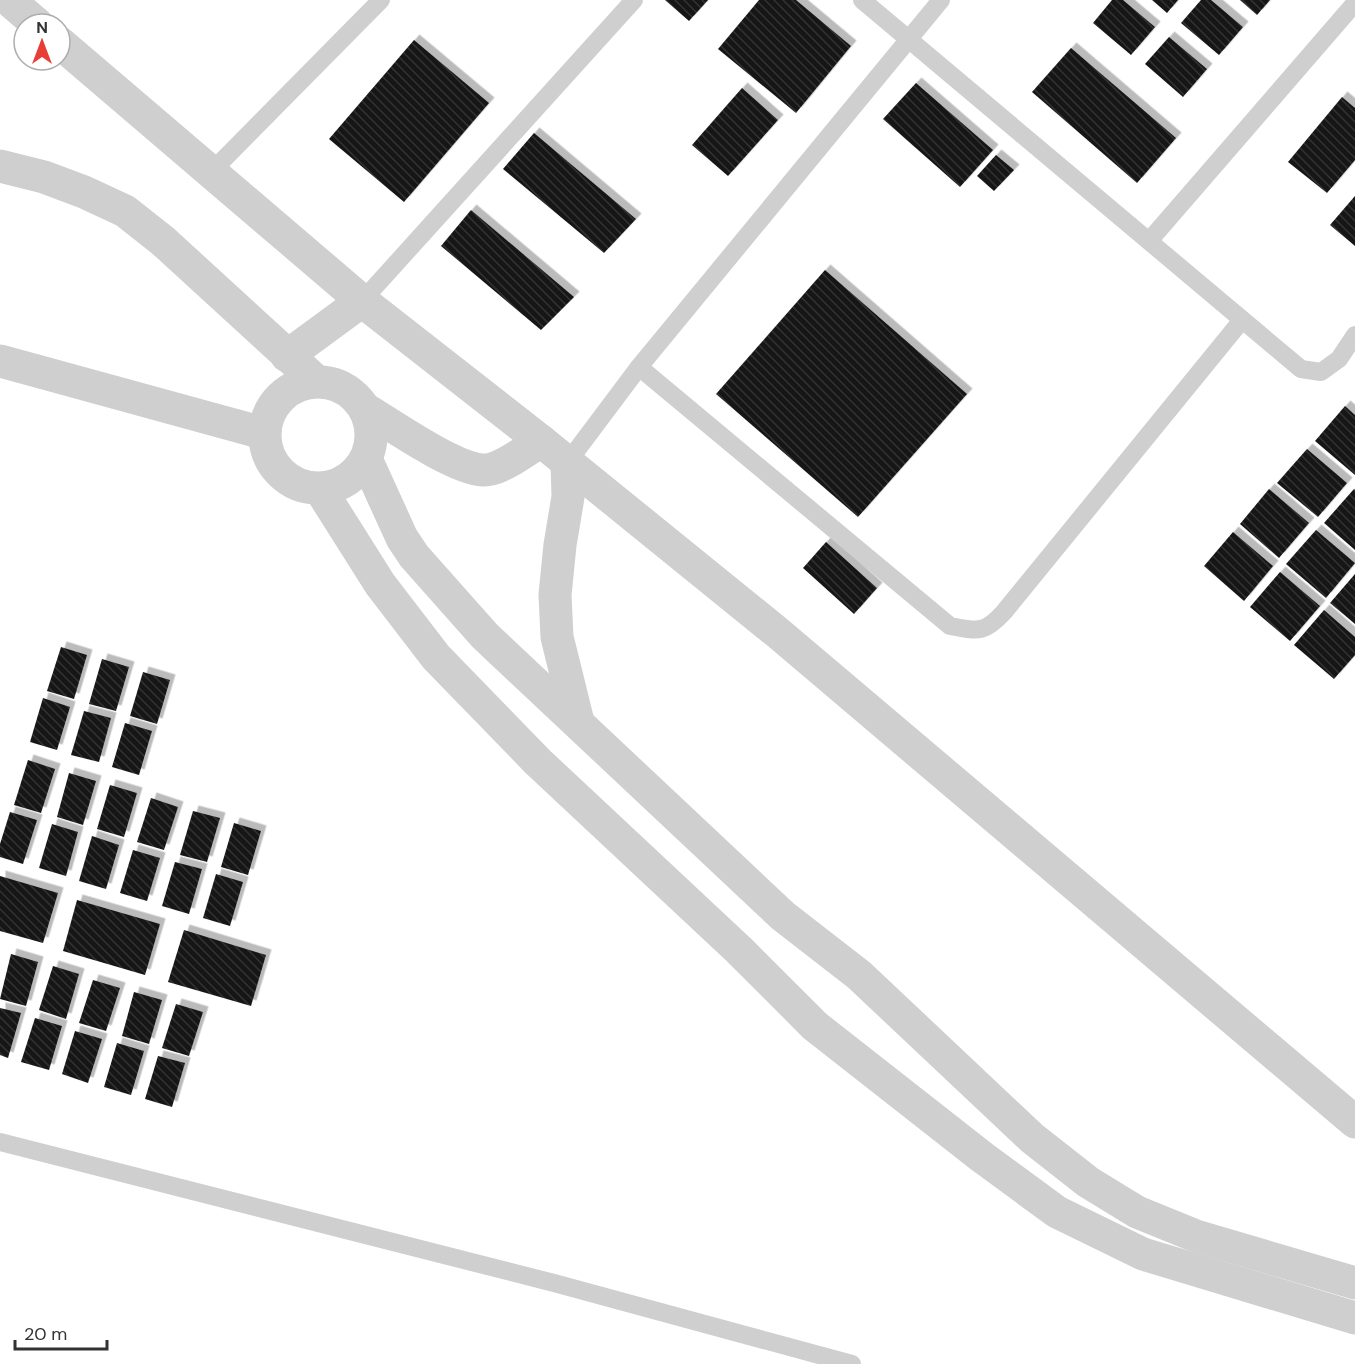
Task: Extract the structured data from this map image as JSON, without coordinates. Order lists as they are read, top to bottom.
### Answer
{
  "scale_bar": "20 m",
  "north": "top"
}
